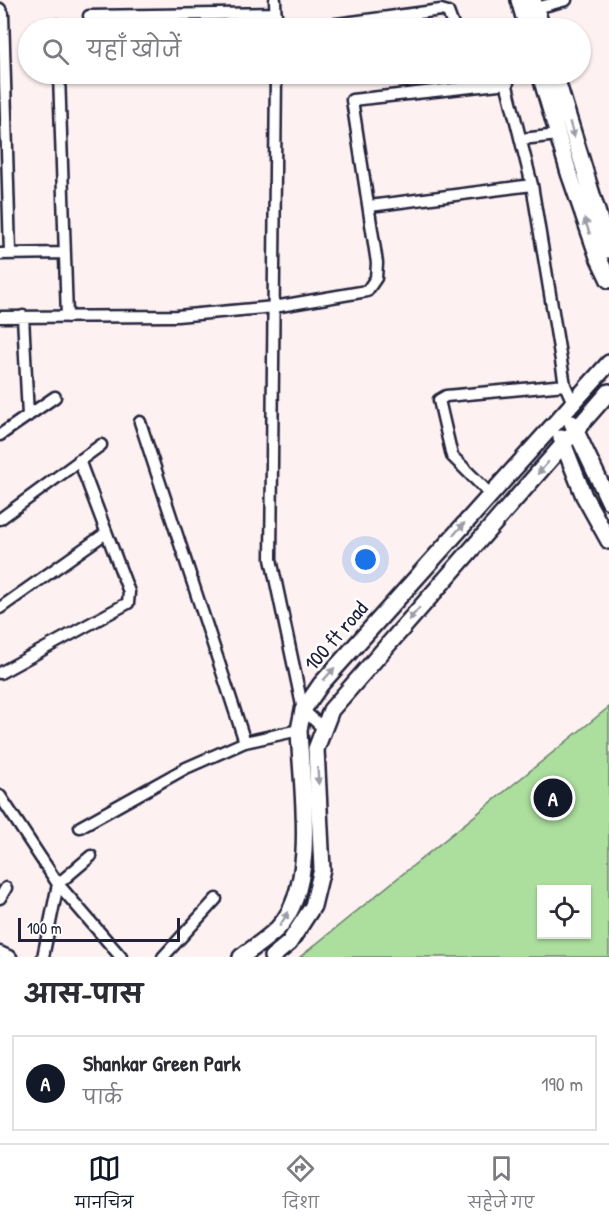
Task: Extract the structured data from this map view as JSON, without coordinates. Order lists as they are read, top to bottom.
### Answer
{
  "streets": {
    "main road": ["100 ft road"]
  },
  "scale_bar": "100 m",
  "page": {
    "search": "यहाँ खोजें",
    "pins": "A",
    "scale": "100 m",
    "heading": "आस-पास",
    "list": [
      {
        "mark": "A",
        "name": "Shankar Green Park",
        "note": "पार्क",
        "value": "190 m"
      }
    ],
    "nav": ["मानचित्र", "दिशा", "सहेजे गए"]
  }
}
